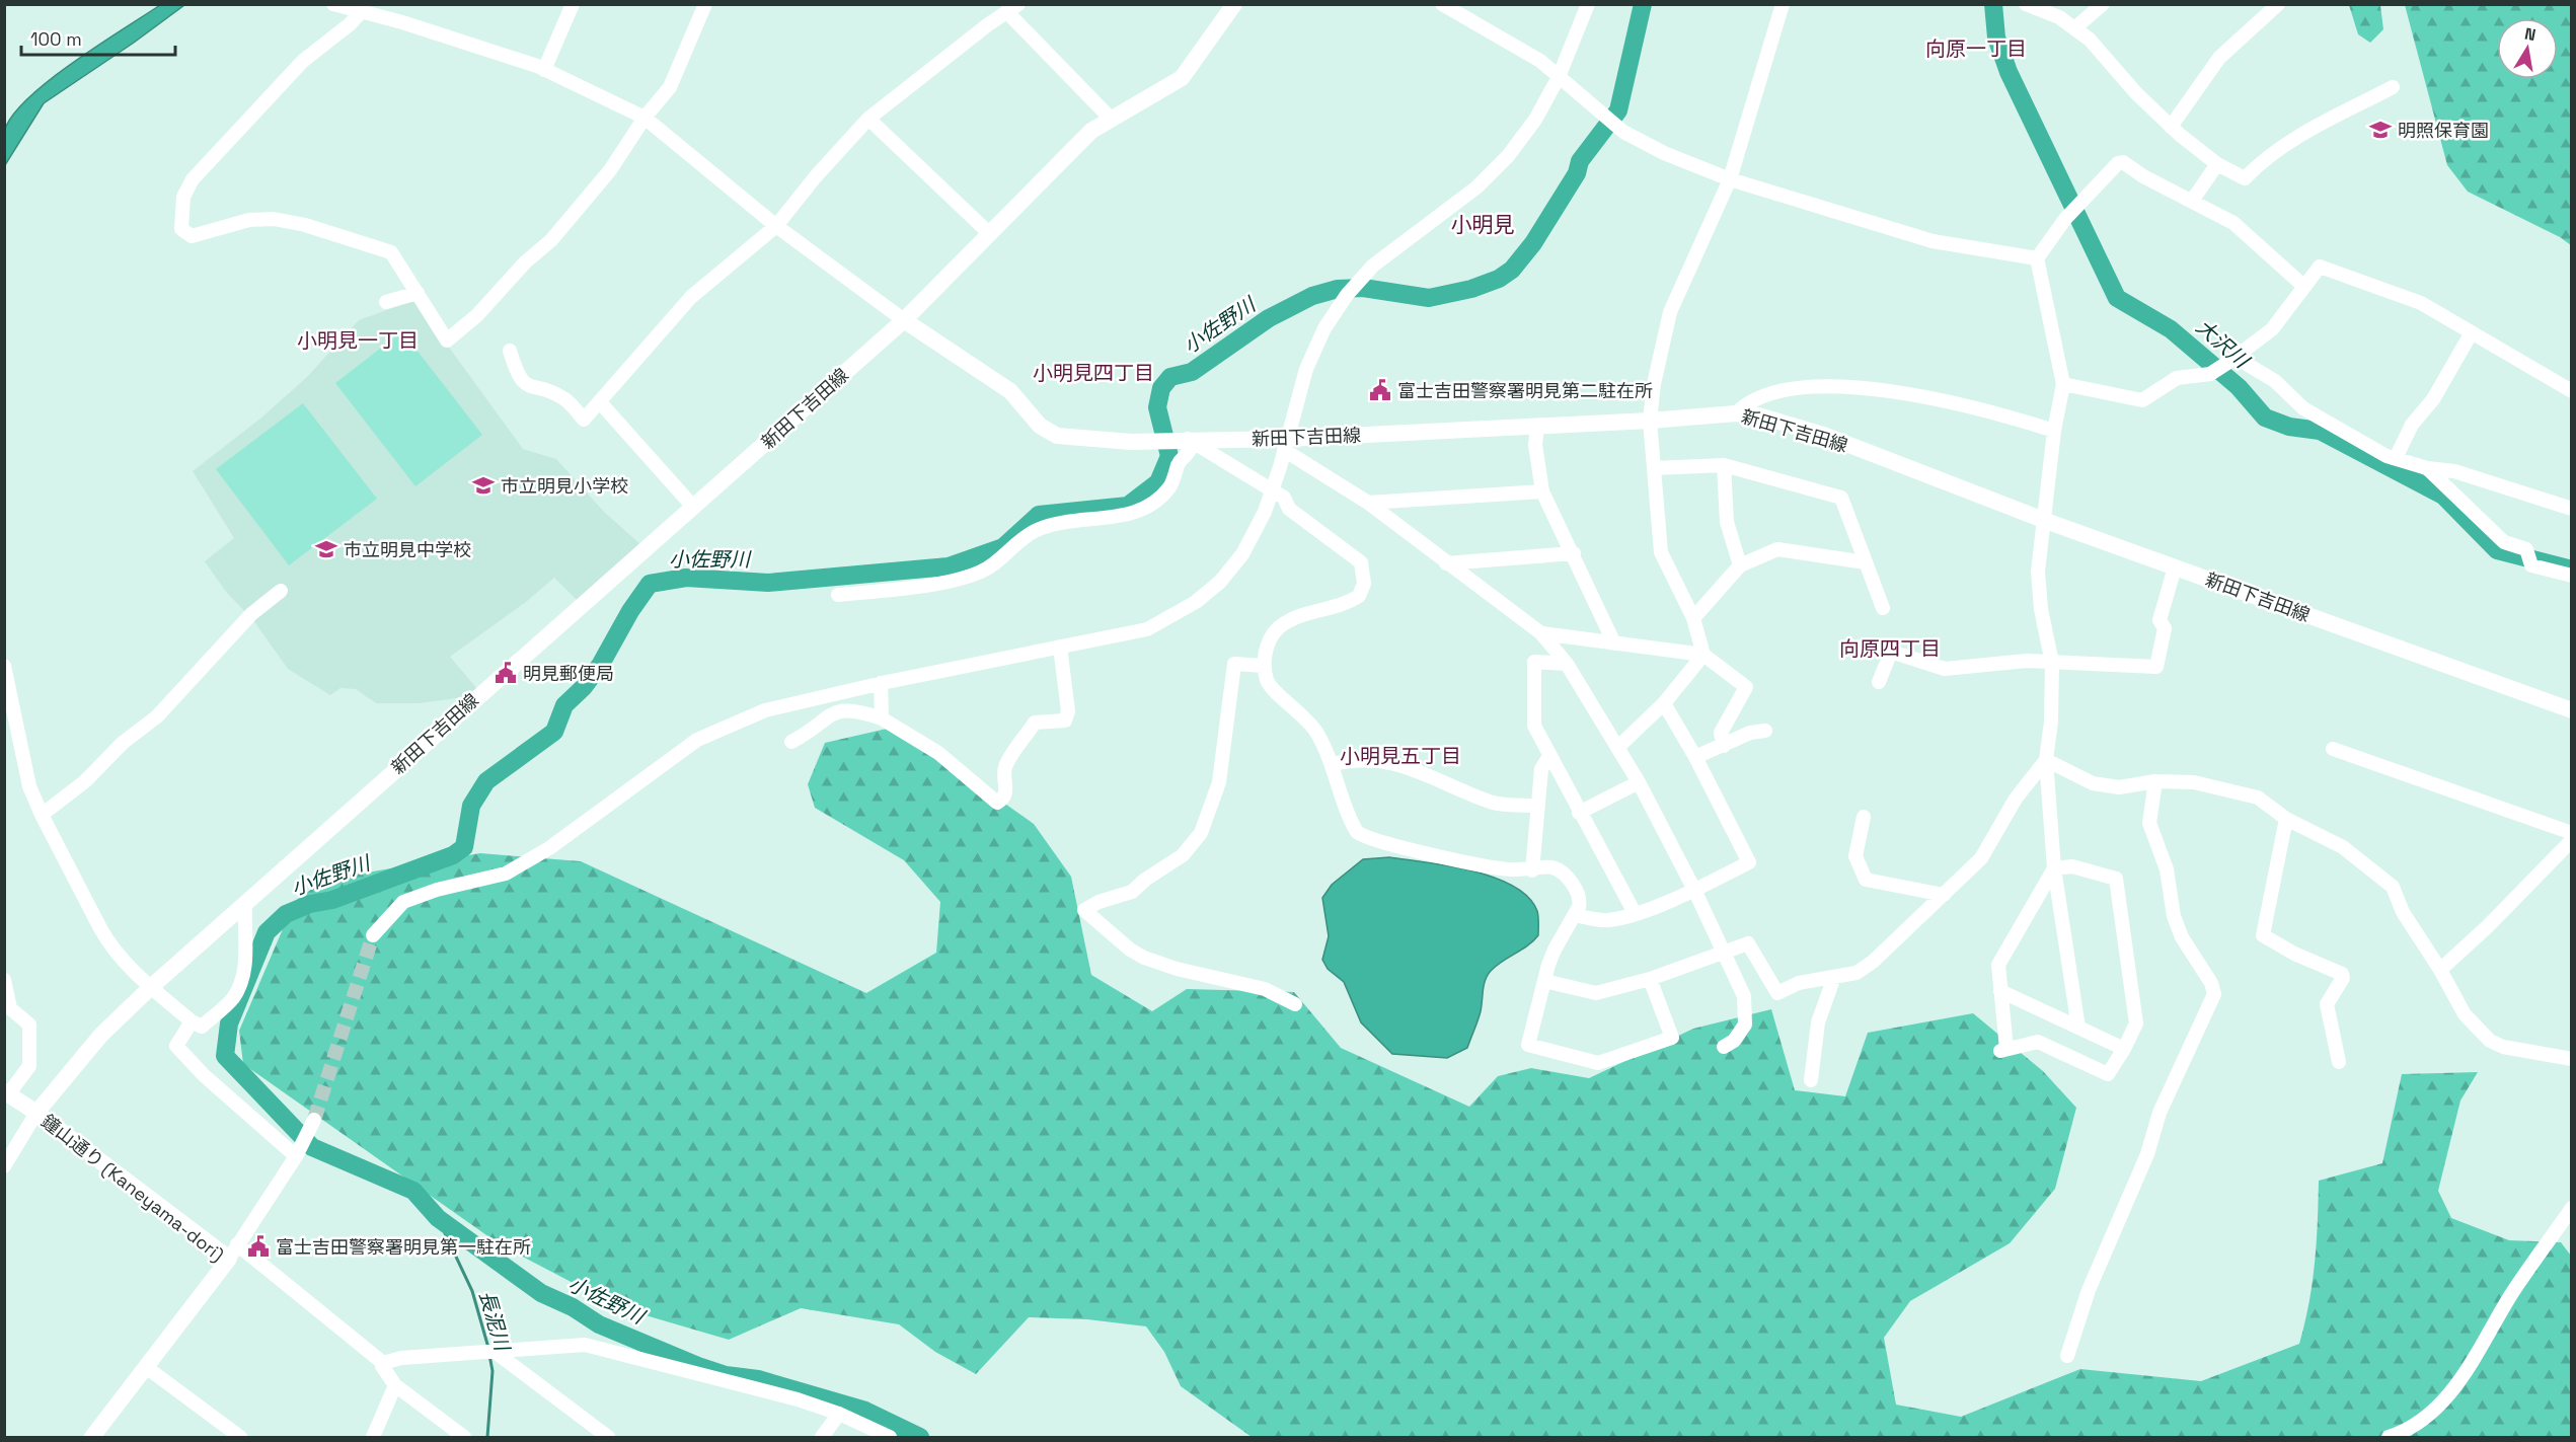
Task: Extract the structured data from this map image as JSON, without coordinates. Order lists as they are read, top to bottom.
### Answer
{
  "streets": {
    "main road": ["新田下吉田線", "鐘山通り (Kaneyama-dori)"]
  },
  "crossings": [
    ["新田下吉田線", "鐘山通り (Kaneyama-dori)"]
  ],
  "districts": [
    "向原一丁目",
    "小明見",
    "小明見一丁目",
    "小明見四丁目",
    "向原四丁目",
    "小明見五丁目"
  ],
  "water": ["小佐野川", "大沢川", "長泥川"],
  "places": {
    "school or university": ["明照保育園", "市立明見小学校", "市立明見中学校"],
    "public building": ["富士吉田警察署明見第二駐在所", "明見郵便局", "富士吉田警察署明見第一駐在所"]
  },
  "scale_bar": "100 m",
  "north": "top"
}
